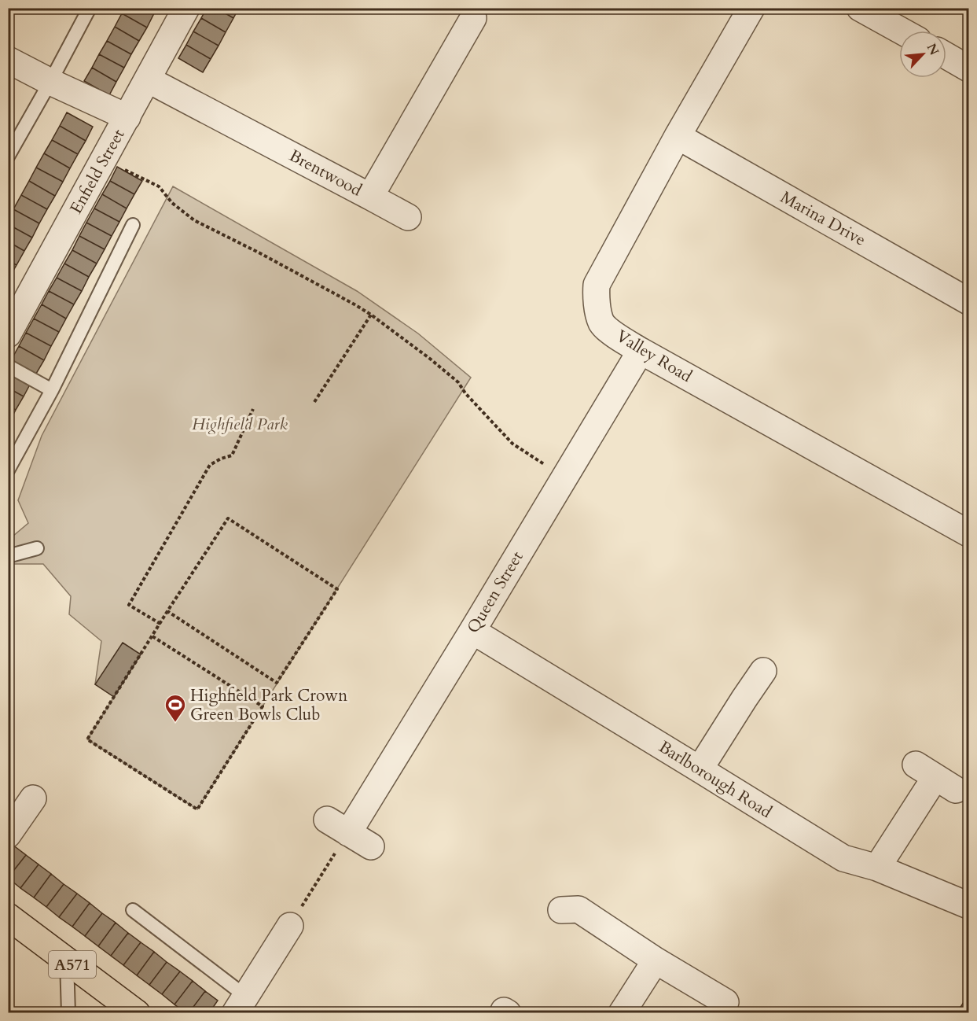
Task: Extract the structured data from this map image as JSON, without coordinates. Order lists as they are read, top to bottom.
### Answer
{
  "streets": {
    "main road": ["A571"],
    "street": [
      "Enfield Street",
      "Brentwood",
      "Marina Drive",
      "Valley Road",
      "Queen Street",
      "Barlborough Road"
    ]
  },
  "crossings": [
    ["Enfield Street", "Brentwood"],
    ["Marina Drive", "Valley Road"],
    ["Valley Road", "Queen Street"],
    ["Queen Street", "Barlborough Road"]
  ],
  "parks": ["Highfield Park"],
  "places": {
    "sports": ["Highfield Park Crown Green Bowls Club"]
  },
  "north": "top right"
}
